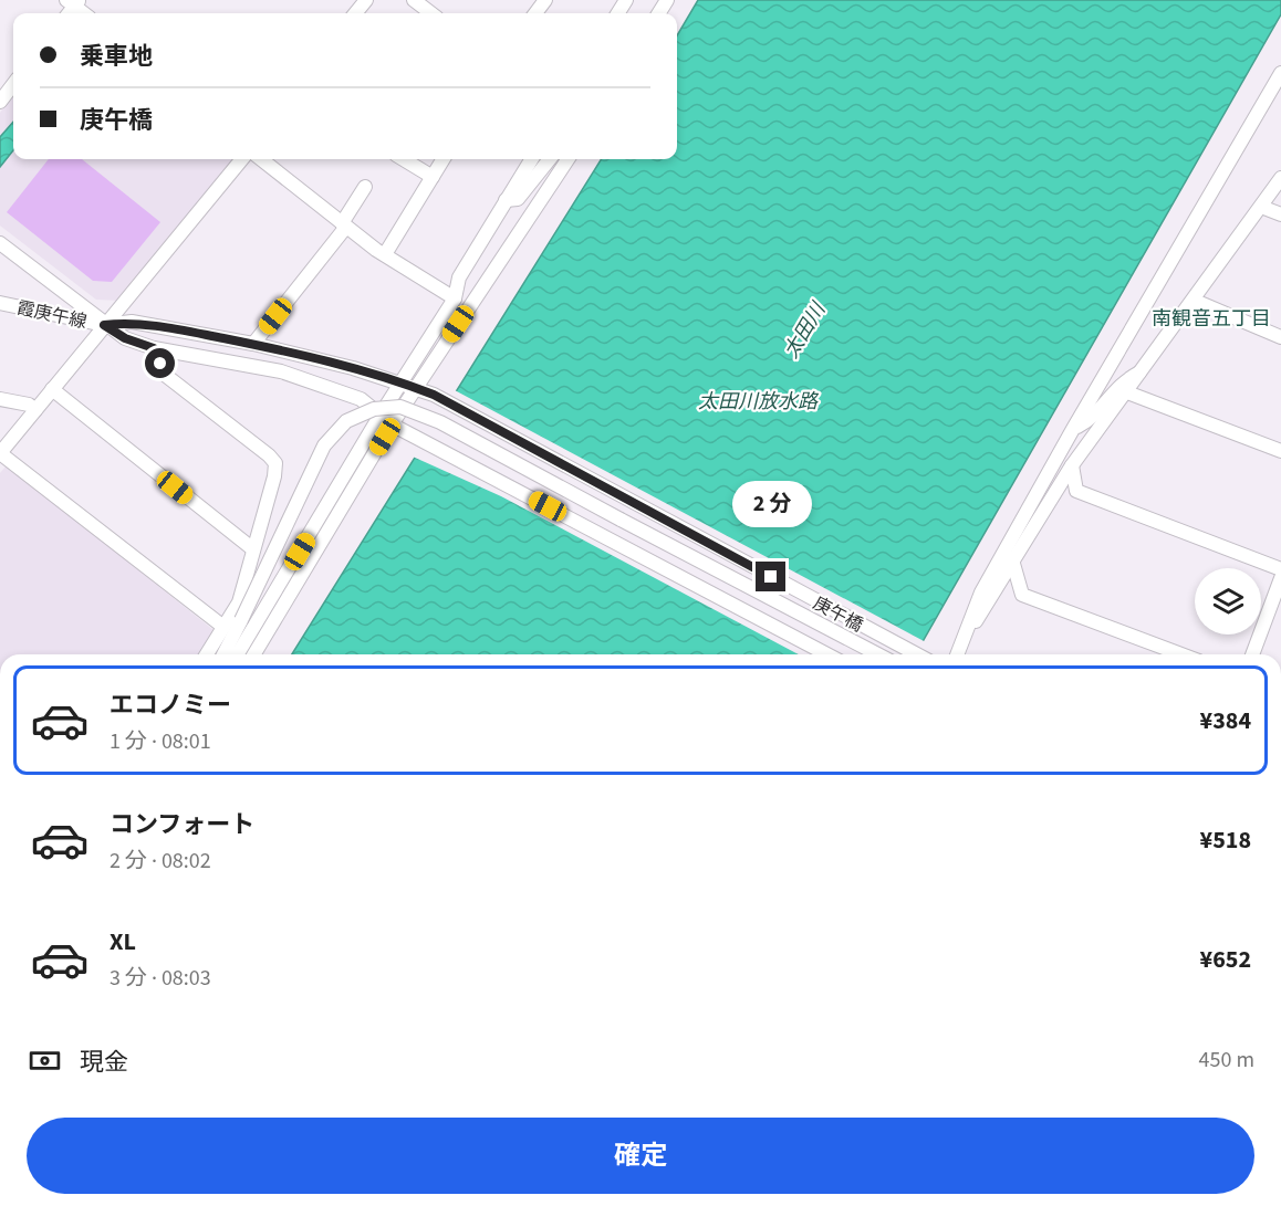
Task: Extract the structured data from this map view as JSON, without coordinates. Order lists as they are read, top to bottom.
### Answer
{
  "streets": {
    "street": ["霞庚午線", "庚午橋"]
  },
  "crossings": [
    ["霞庚午線", "庚午橋"]
  ],
  "districts": ["南観音五丁目"],
  "water": ["太田川", "太田川放水路"],
  "page": {
    "banner": ["乗車地", "庚午橋"],
    "bubble": "2 分",
    "list": [
      {
        "name": "エコノミー",
        "note": "1 分 · 08:01",
        "value": "¥384"
      },
      {
        "name": "コンフォート",
        "note": "2 分 · 08:02",
        "value": "¥518"
      },
      {
        "name": "XL",
        "note": "3 分 · 08:03",
        "value": "¥652"
      }
    ],
    "pay": ["現金", "450 m"],
    "buttons": "確定"
  }
}
